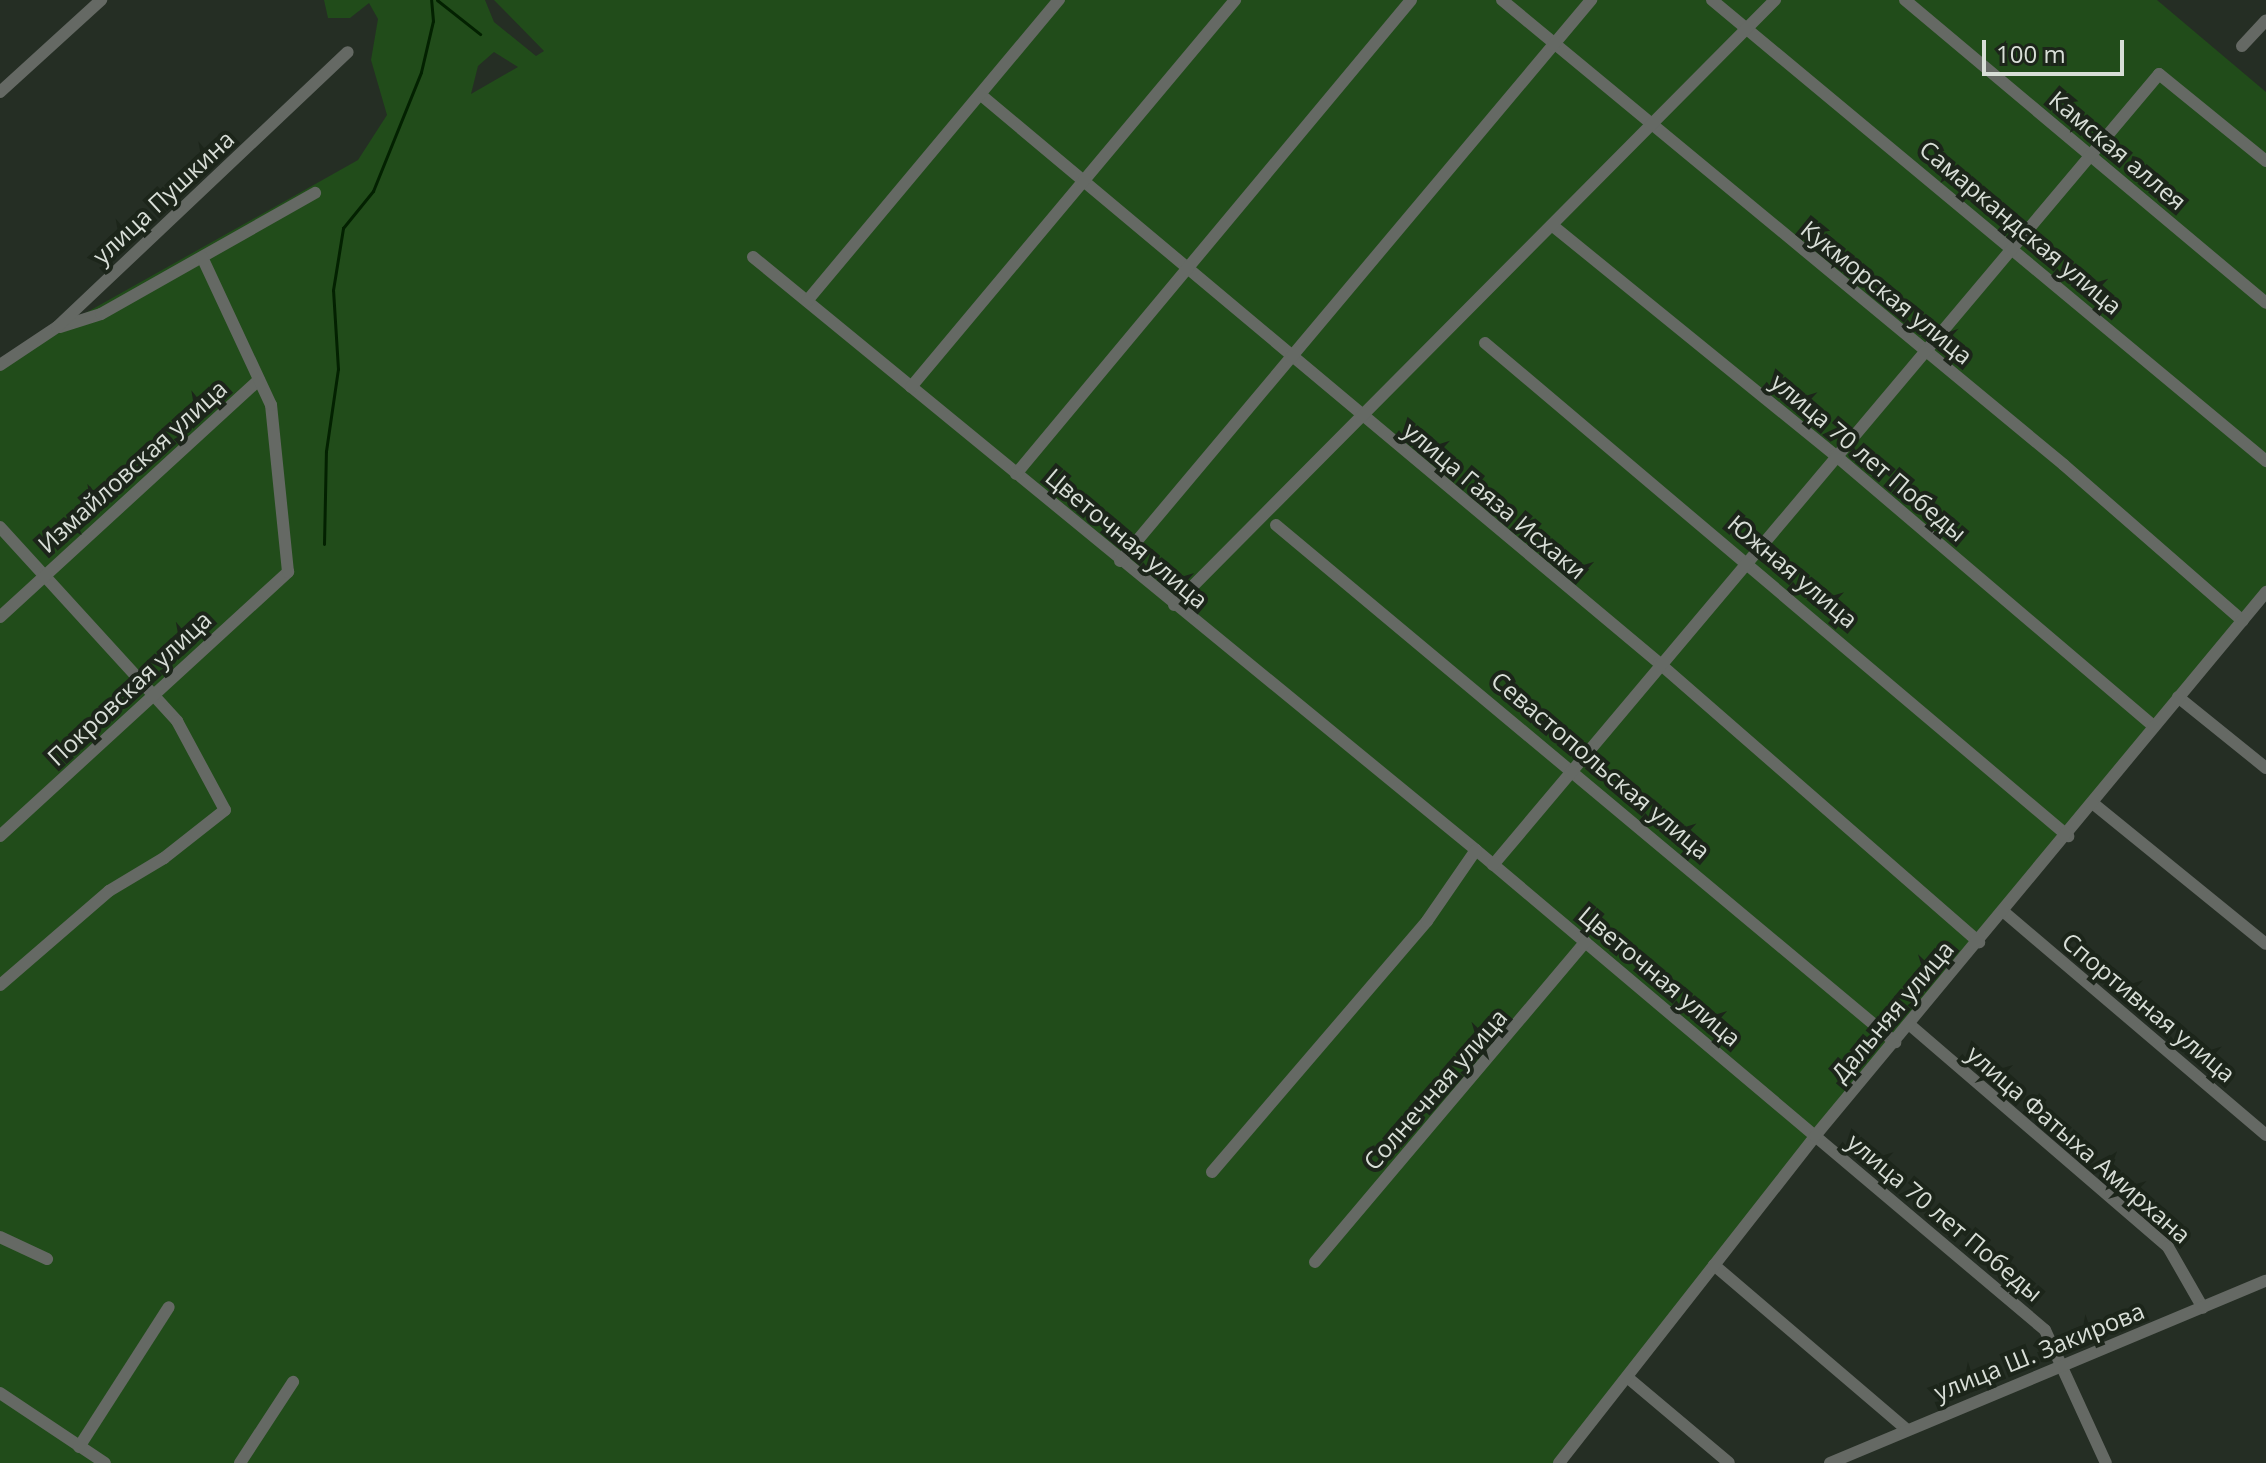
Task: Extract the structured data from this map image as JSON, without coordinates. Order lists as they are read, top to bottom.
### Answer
{
  "streets": {
    "street": [
      "Камская аллея",
      "улица Пушкина",
      "Самаркандская улица",
      "Кукморская улица",
      "улица 70 лет Победы",
      "Измайловская улица",
      "улица Гаяза Исхаки",
      "Цветочная улица",
      "Южная улица",
      "Покровская улица",
      "Севастопольская улица",
      "Спортивная улица",
      "Дальняя улица",
      "Солнечная улица",
      "улица Фатыха Амирхана",
      "улица Ш. Закирова"
    ]
  },
  "crossings": [
    ["Кукморская улица", "Дальняя улица"],
    ["улица 70 лет Победы", "Цветочная улица"],
    ["улица 70 лет Победы", "Дальняя улица"],
    ["улица 70 лет Победы", "улица Ш. Закирова"],
    ["Измайловская улица", "Покровская улица"],
    ["улица Гаяза Исхаки", "Дальняя улица"],
    ["Цветочная улица", "Дальняя улица"],
    ["Цветочная улица", "Солнечная улица"],
    ["Южная улица", "Дальняя улица"],
    ["Севастопольская улица", "Дальняя улица"],
    ["Спортивная улица", "Дальняя улица"],
    ["Дальняя улица", "улица Фатыха Амирхана"],
    ["улица Фатыха Амирхана", "улица Ш. Закирова"]
  ],
  "scale_bar": "100 m"
}
